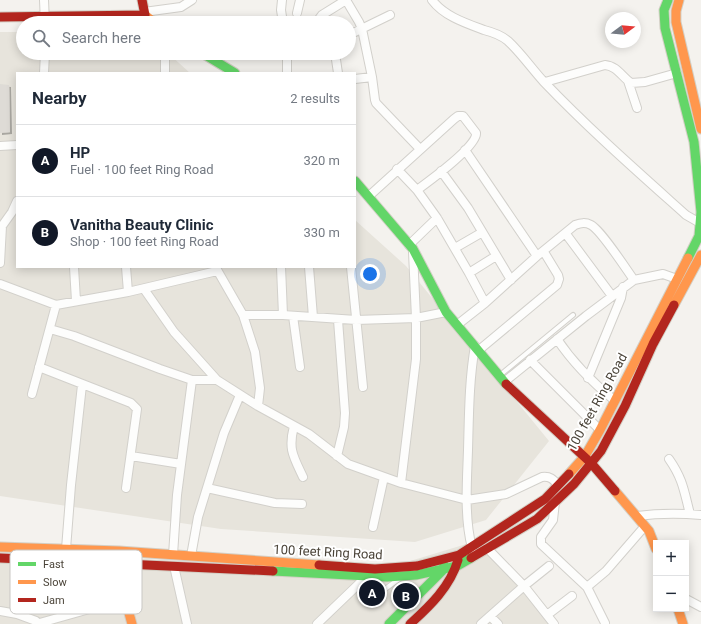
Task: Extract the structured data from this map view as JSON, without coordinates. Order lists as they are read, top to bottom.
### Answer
{
  "streets": {
    "main road": ["100 feet Ring Road"]
  },
  "legend": ["Fast", "Slow", "Jam"],
  "north": "right",
  "page": {
    "search": "Search here",
    "heading": ["Nearby", "2 results"],
    "list": [
      {
        "mark": "A",
        "name": "HP",
        "note": "Fuel · 100 feet Ring Road",
        "value": "320 m"
      },
      {
        "mark": "B",
        "name": "Vanitha Beauty Clinic",
        "note": "Shop · 100 feet Ring Road",
        "value": "330 m"
      }
    ],
    "map_buttons": ["+", "−"],
    "pins": ["A", "B"]
  }
}
